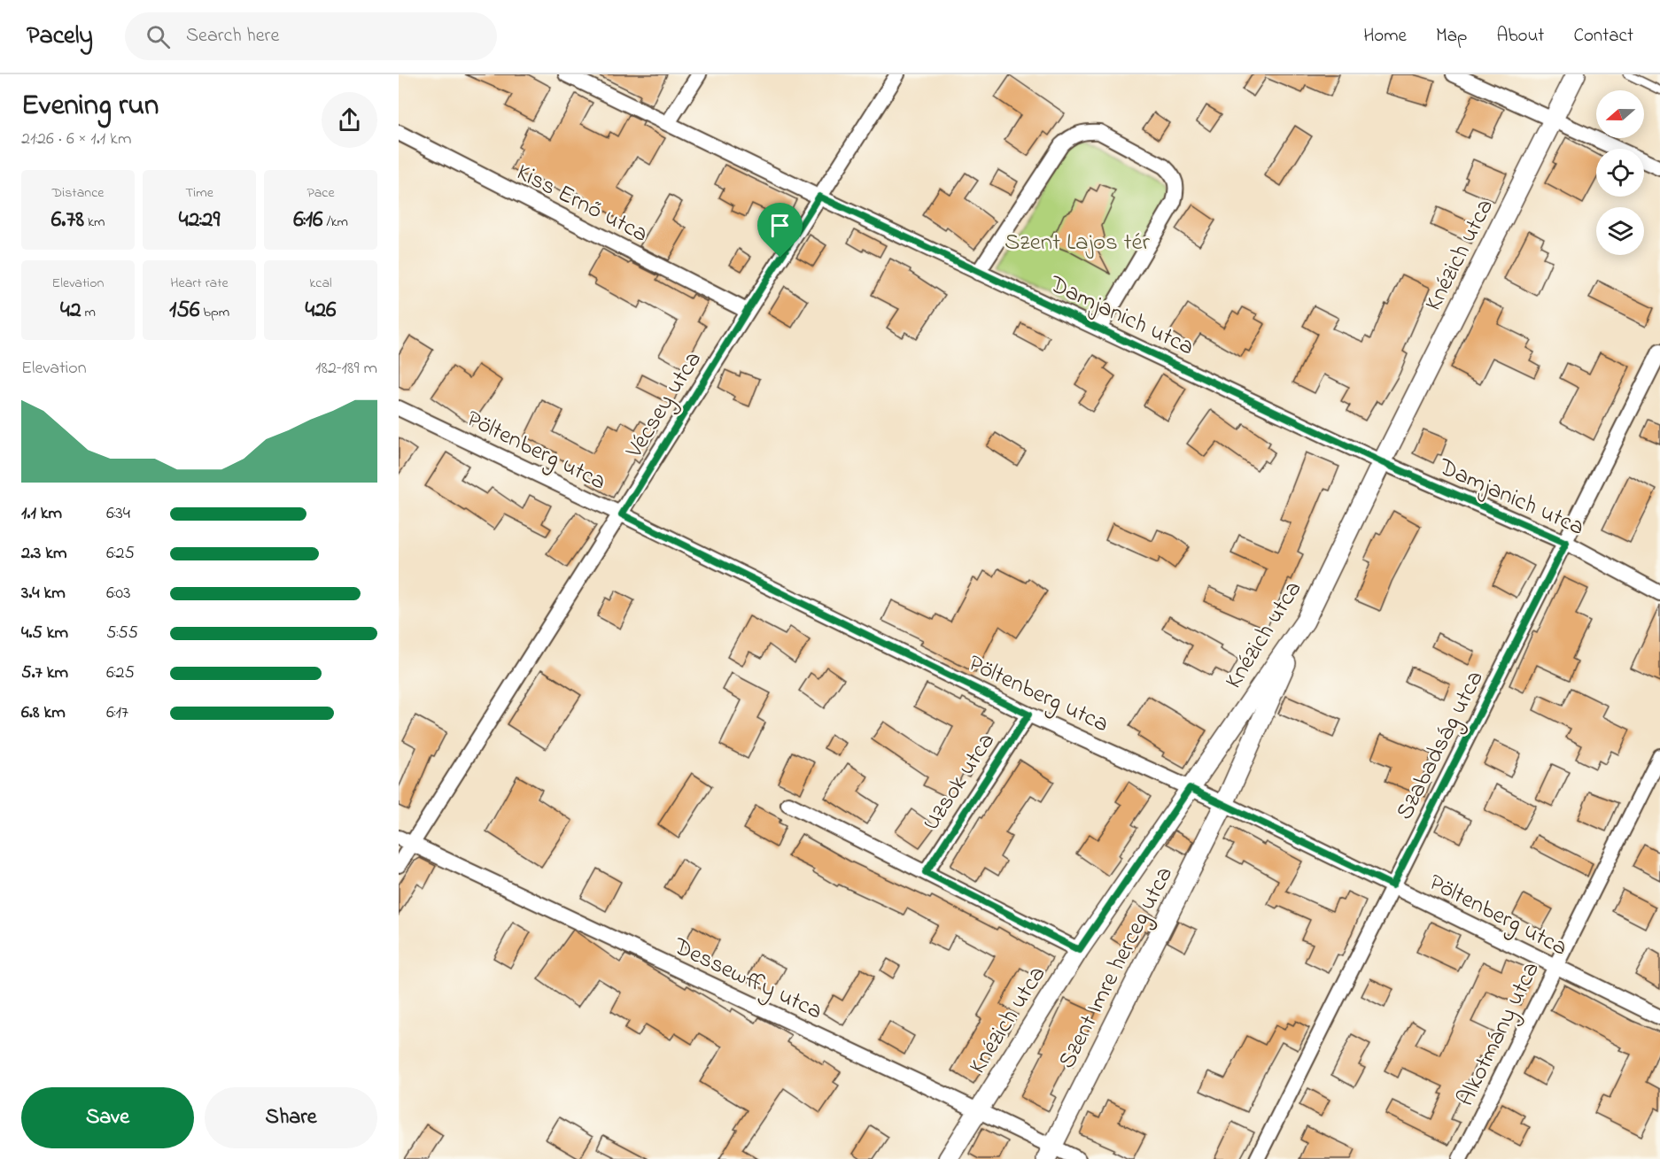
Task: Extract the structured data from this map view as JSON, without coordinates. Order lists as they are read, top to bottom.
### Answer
{
  "streets": {
    "street": [
      "Kiss Ernő utca",
      "Knézich utca",
      "Damjanich utca",
      "Vécsey utca",
      "Pöltenberg utca",
      "Szabadság utca",
      "Uzsok utca",
      "Szent Imre herceg utca",
      "Dessewffy utca",
      "Alkotmány utca"
    ]
  },
  "crossings": [
    ["Kiss Ernő utca", "Vécsey utca"],
    ["Knézich utca", "Damjanich utca"],
    ["Knézich utca", "Pöltenberg utca"],
    ["Knézich utca", "Szent Imre herceg utca"],
    ["Knézich utca", "Dessewffy utca"],
    ["Damjanich utca", "Vécsey utca"],
    ["Damjanich utca", "Szabadság utca"],
    ["Vécsey utca", "Pöltenberg utca"],
    ["Vécsey utca", "Dessewffy utca"],
    ["Pöltenberg utca", "Szabadság utca"],
    ["Pöltenberg utca", "Uzsok utca"],
    ["Pöltenberg utca", "Szent Imre herceg utca"],
    ["Pöltenberg utca", "Alkotmány utca"],
    ["Szent Imre herceg utca", "Dessewffy utca"]
  ],
  "parks": ["Szent Lajos tér"],
  "north": "left",
  "page": {
    "header": "Pacely",
    "search": "Search here",
    "nav": [
      "Home",
      "Map",
      "About",
      "Contact"
    ],
    "heading": ["Evening run", "21:26 · 6 × 1.1 km"],
    "stats": [
      ["Distance", "6.78 km"],
      ["Time", "42:29"],
      ["Pace", "6:16 /km"],
      ["Elevation", "42 m"],
      ["Heart rate", "156 bpm"],
      ["kcal", "426"]
    ],
    "chart": ["Elevation", "182–189 m"],
    "list": [
      {
        "name": "1.1 km",
        "note": "6:34"
      },
      {
        "name": "2.3 km",
        "note": "6:25"
      },
      {
        "name": "3.4 km",
        "note": "6:03"
      },
      {
        "name": "4.5 km",
        "note": "5:55"
      },
      {
        "name": "5.7 km",
        "note": "6:25"
      },
      {
        "name": "6.8 km",
        "note": "6:17"
      }
    ],
    "buttons": ["Save", "Share"]
  }
}
